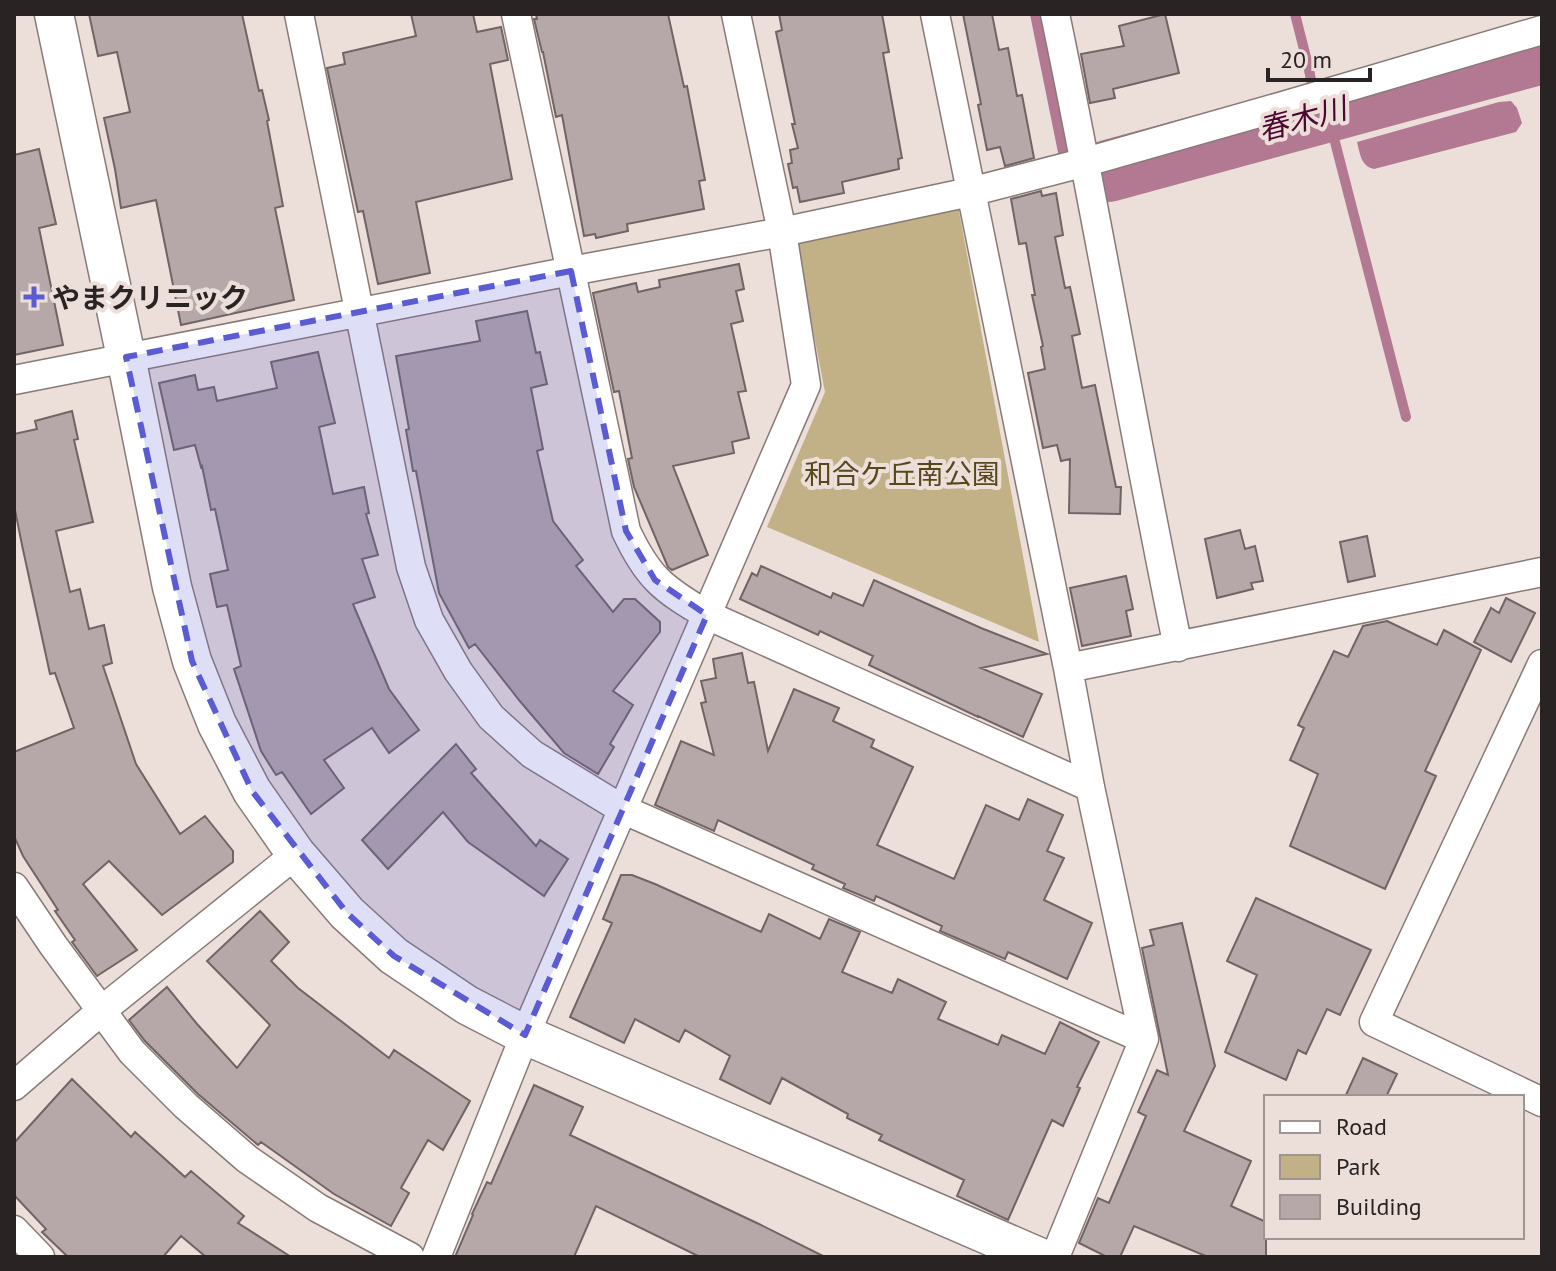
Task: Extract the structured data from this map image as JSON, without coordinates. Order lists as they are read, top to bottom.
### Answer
{
  "water": ["春木川"],
  "parks": ["和合ケ丘南公園"],
  "places": {
    "health": ["やまクリニック"]
  },
  "legend": ["Road", "Park", "Building"],
  "scale_bar": "20 m"
}
